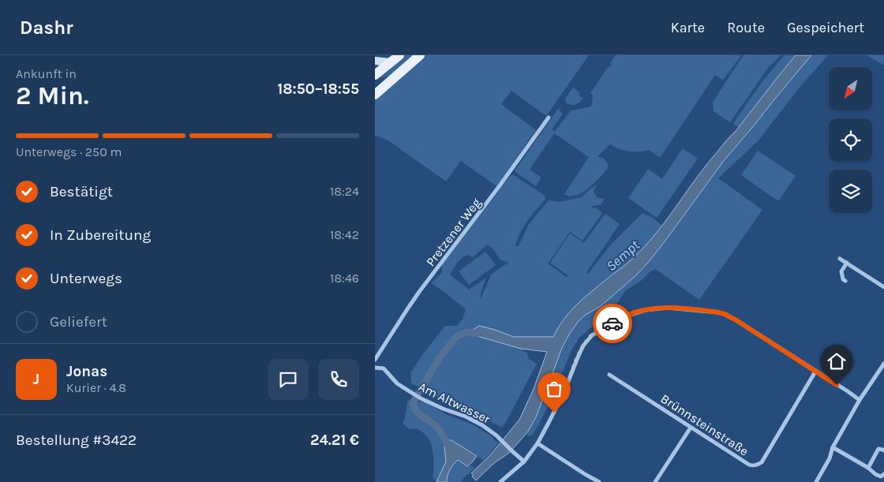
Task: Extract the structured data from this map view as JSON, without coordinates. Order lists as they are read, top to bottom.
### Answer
{
  "streets": {
    "street": ["Pretzener Weg", "Am Altwasser", "Brünnsteinstraße"]
  },
  "water": ["Sempt"],
  "north": "bottom left",
  "page": {
    "header": "Dashr",
    "nav": ["Karte", "Route", "Gespeichert"],
    "heading": ["2 Min.", "Ankunft in", "18:50–18:55"],
    "panel": [
      "Jonas",
      "Kurier · 4.8",
      "Bestellung #3422",
      "24.21 €"
    ],
    "bar": "Unterwegs · 250 m",
    "list": [
      ["Bestätigt", "18:24"],
      ["In Zubereitung", "18:42"],
      ["Unterwegs", "18:46"],
      "Geliefert"
    ],
    "round": "J"
  }
}
